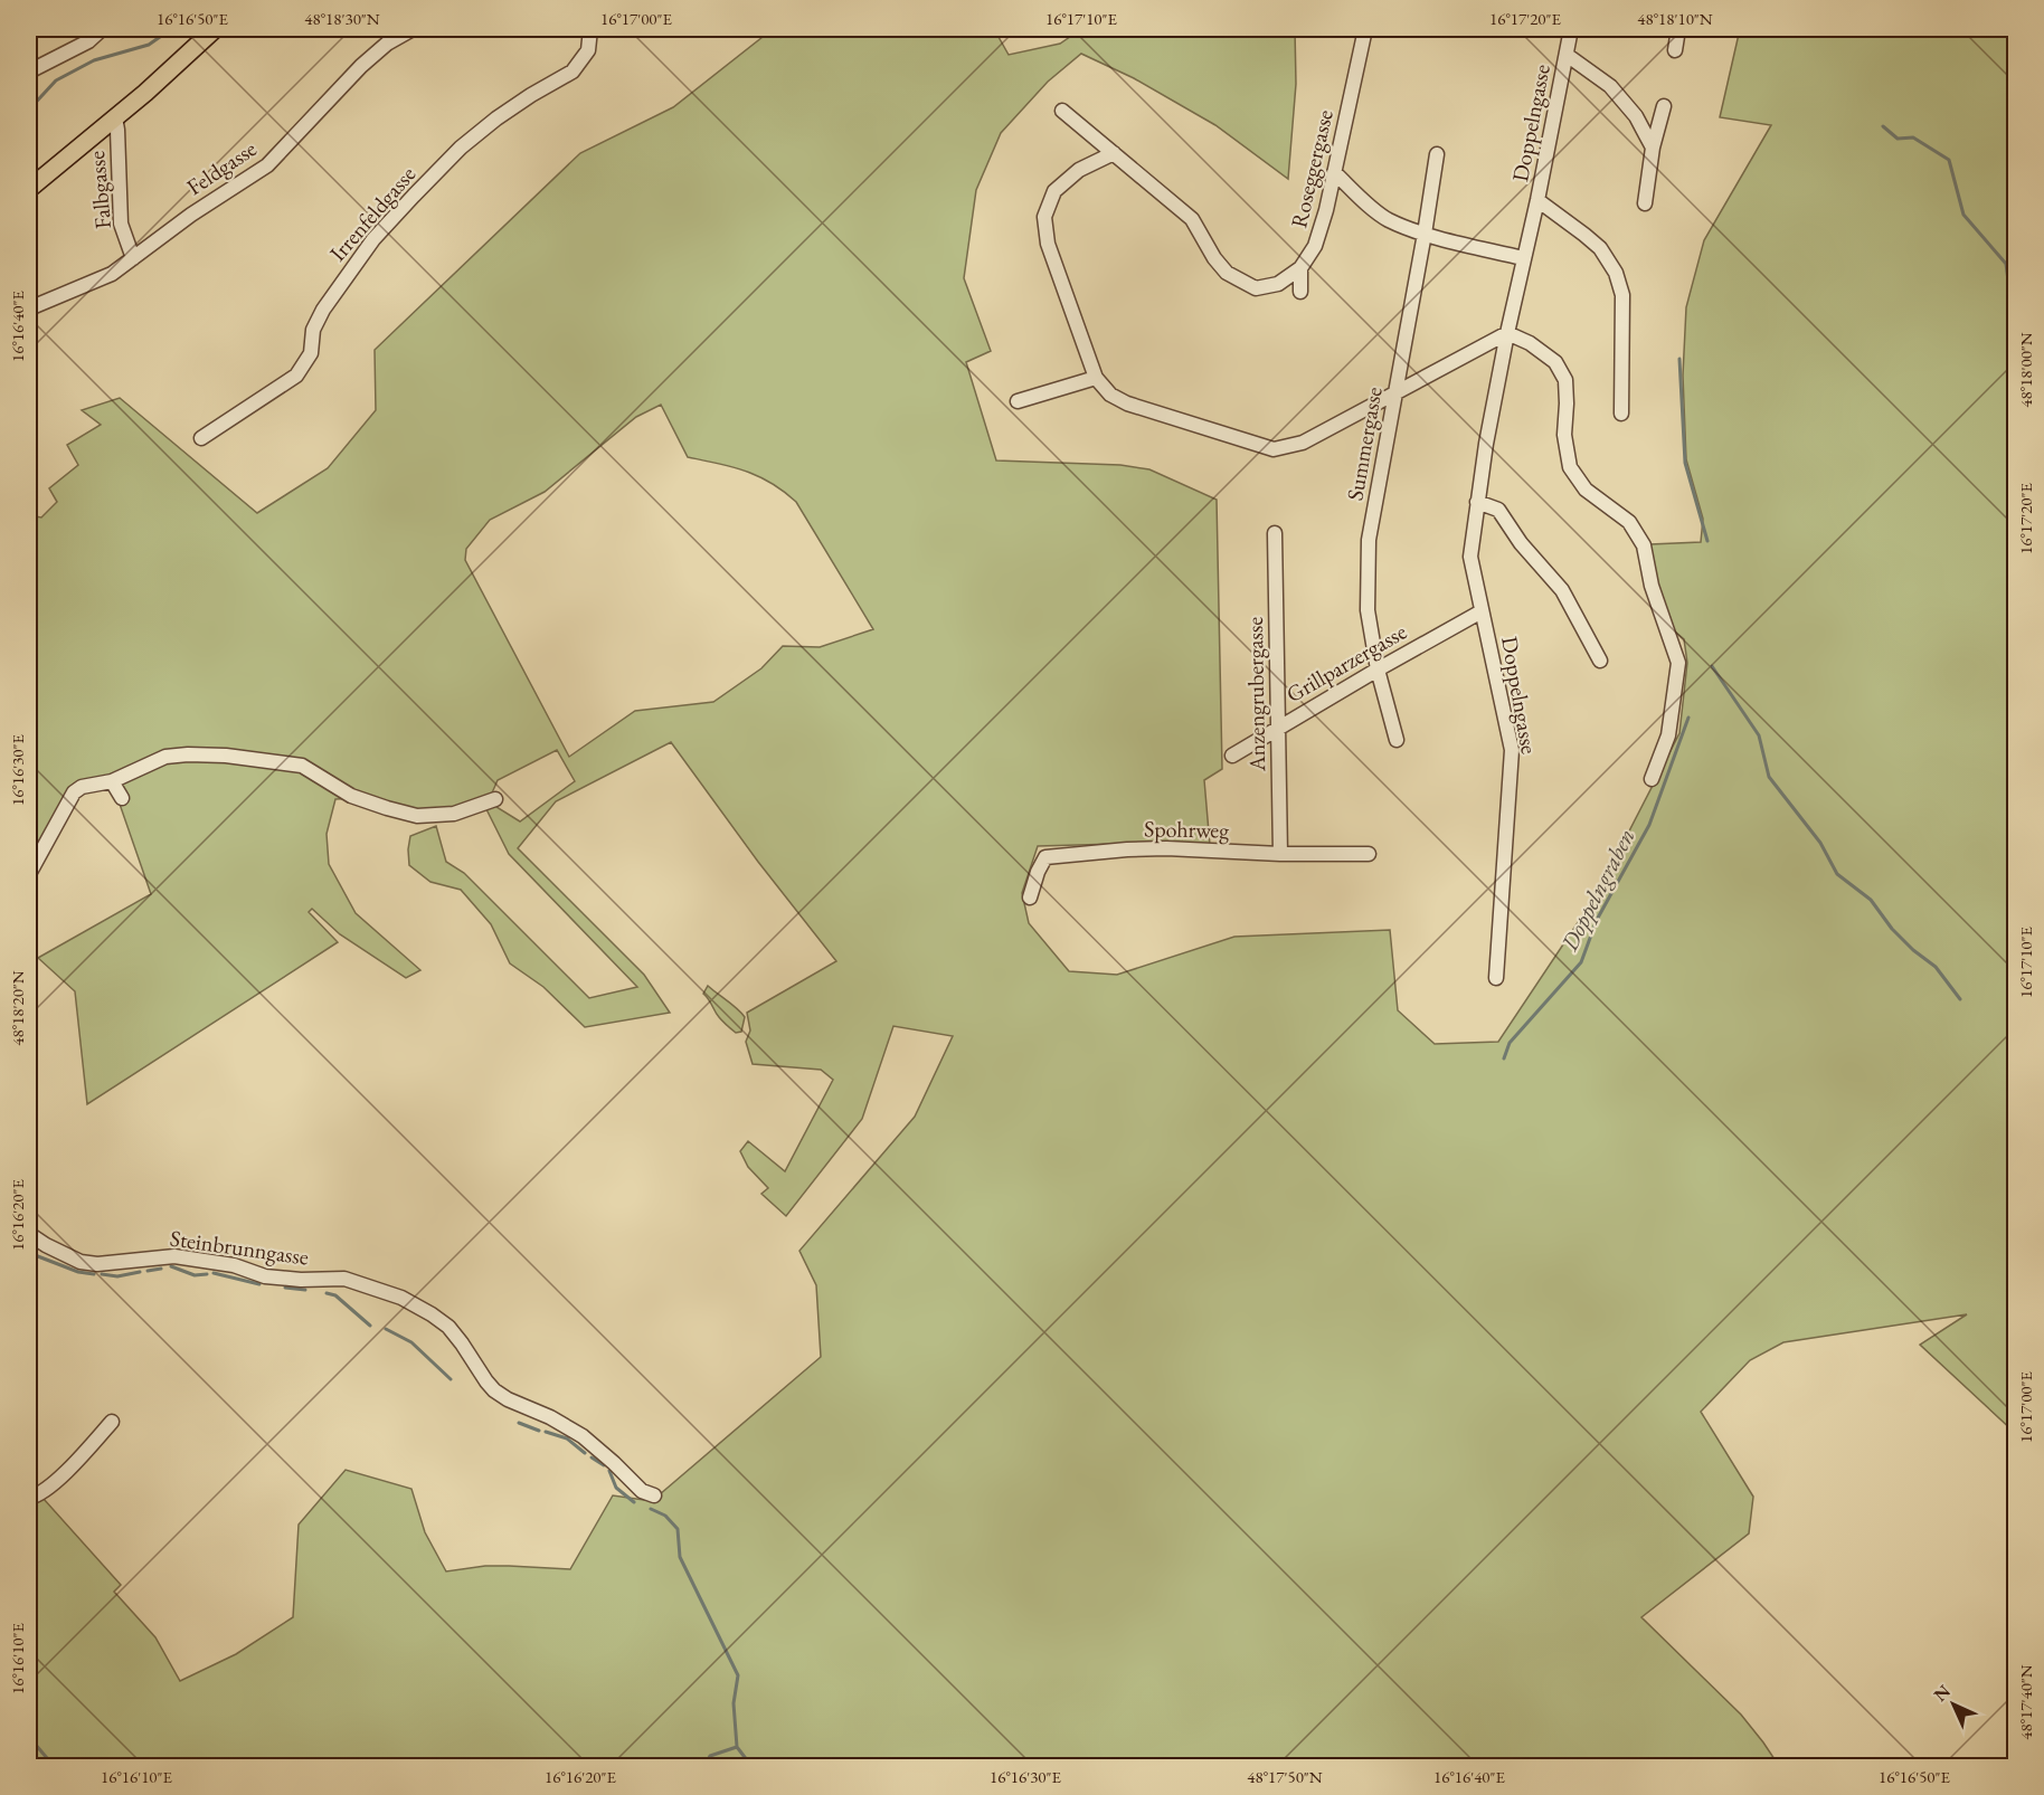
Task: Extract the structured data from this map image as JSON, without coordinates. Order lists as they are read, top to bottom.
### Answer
{
  "streets": {
    "street": [
      "Doppelngasse",
      "Feldgasse",
      "Roseggergasse",
      "Falbgasse",
      "Irrenfeldgasse",
      "Summergasse",
      "Grillparzergasse",
      "Anzengrubergasse",
      "Spohrweg",
      "Steinbrunngasse"
    ]
  },
  "crossings": [
    ["Doppelngasse", "Grillparzergasse"],
    ["Feldgasse", "Falbgasse"],
    ["Summergasse", "Grillparzergasse"],
    ["Grillparzergasse", "Anzengrubergasse"],
    ["Anzengrubergasse", "Spohrweg"]
  ],
  "water": ["Doppelngraben"],
  "north": "top left",
  "coordinates": [
    "16°16'50\"E",
    "48°18'30\"N",
    "16°17'00\"E",
    "16°17'10\"E",
    "16°17'20\"E",
    "48°18'10\"N",
    "16°16'40\"E",
    "48°18'00\"N",
    "16°16'30\"E",
    "48°18'20\"N",
    "16°16'20\"E",
    "16°16'10\"E",
    "48°17'40\"N",
    "48°17'50\"N"
  ]
}
